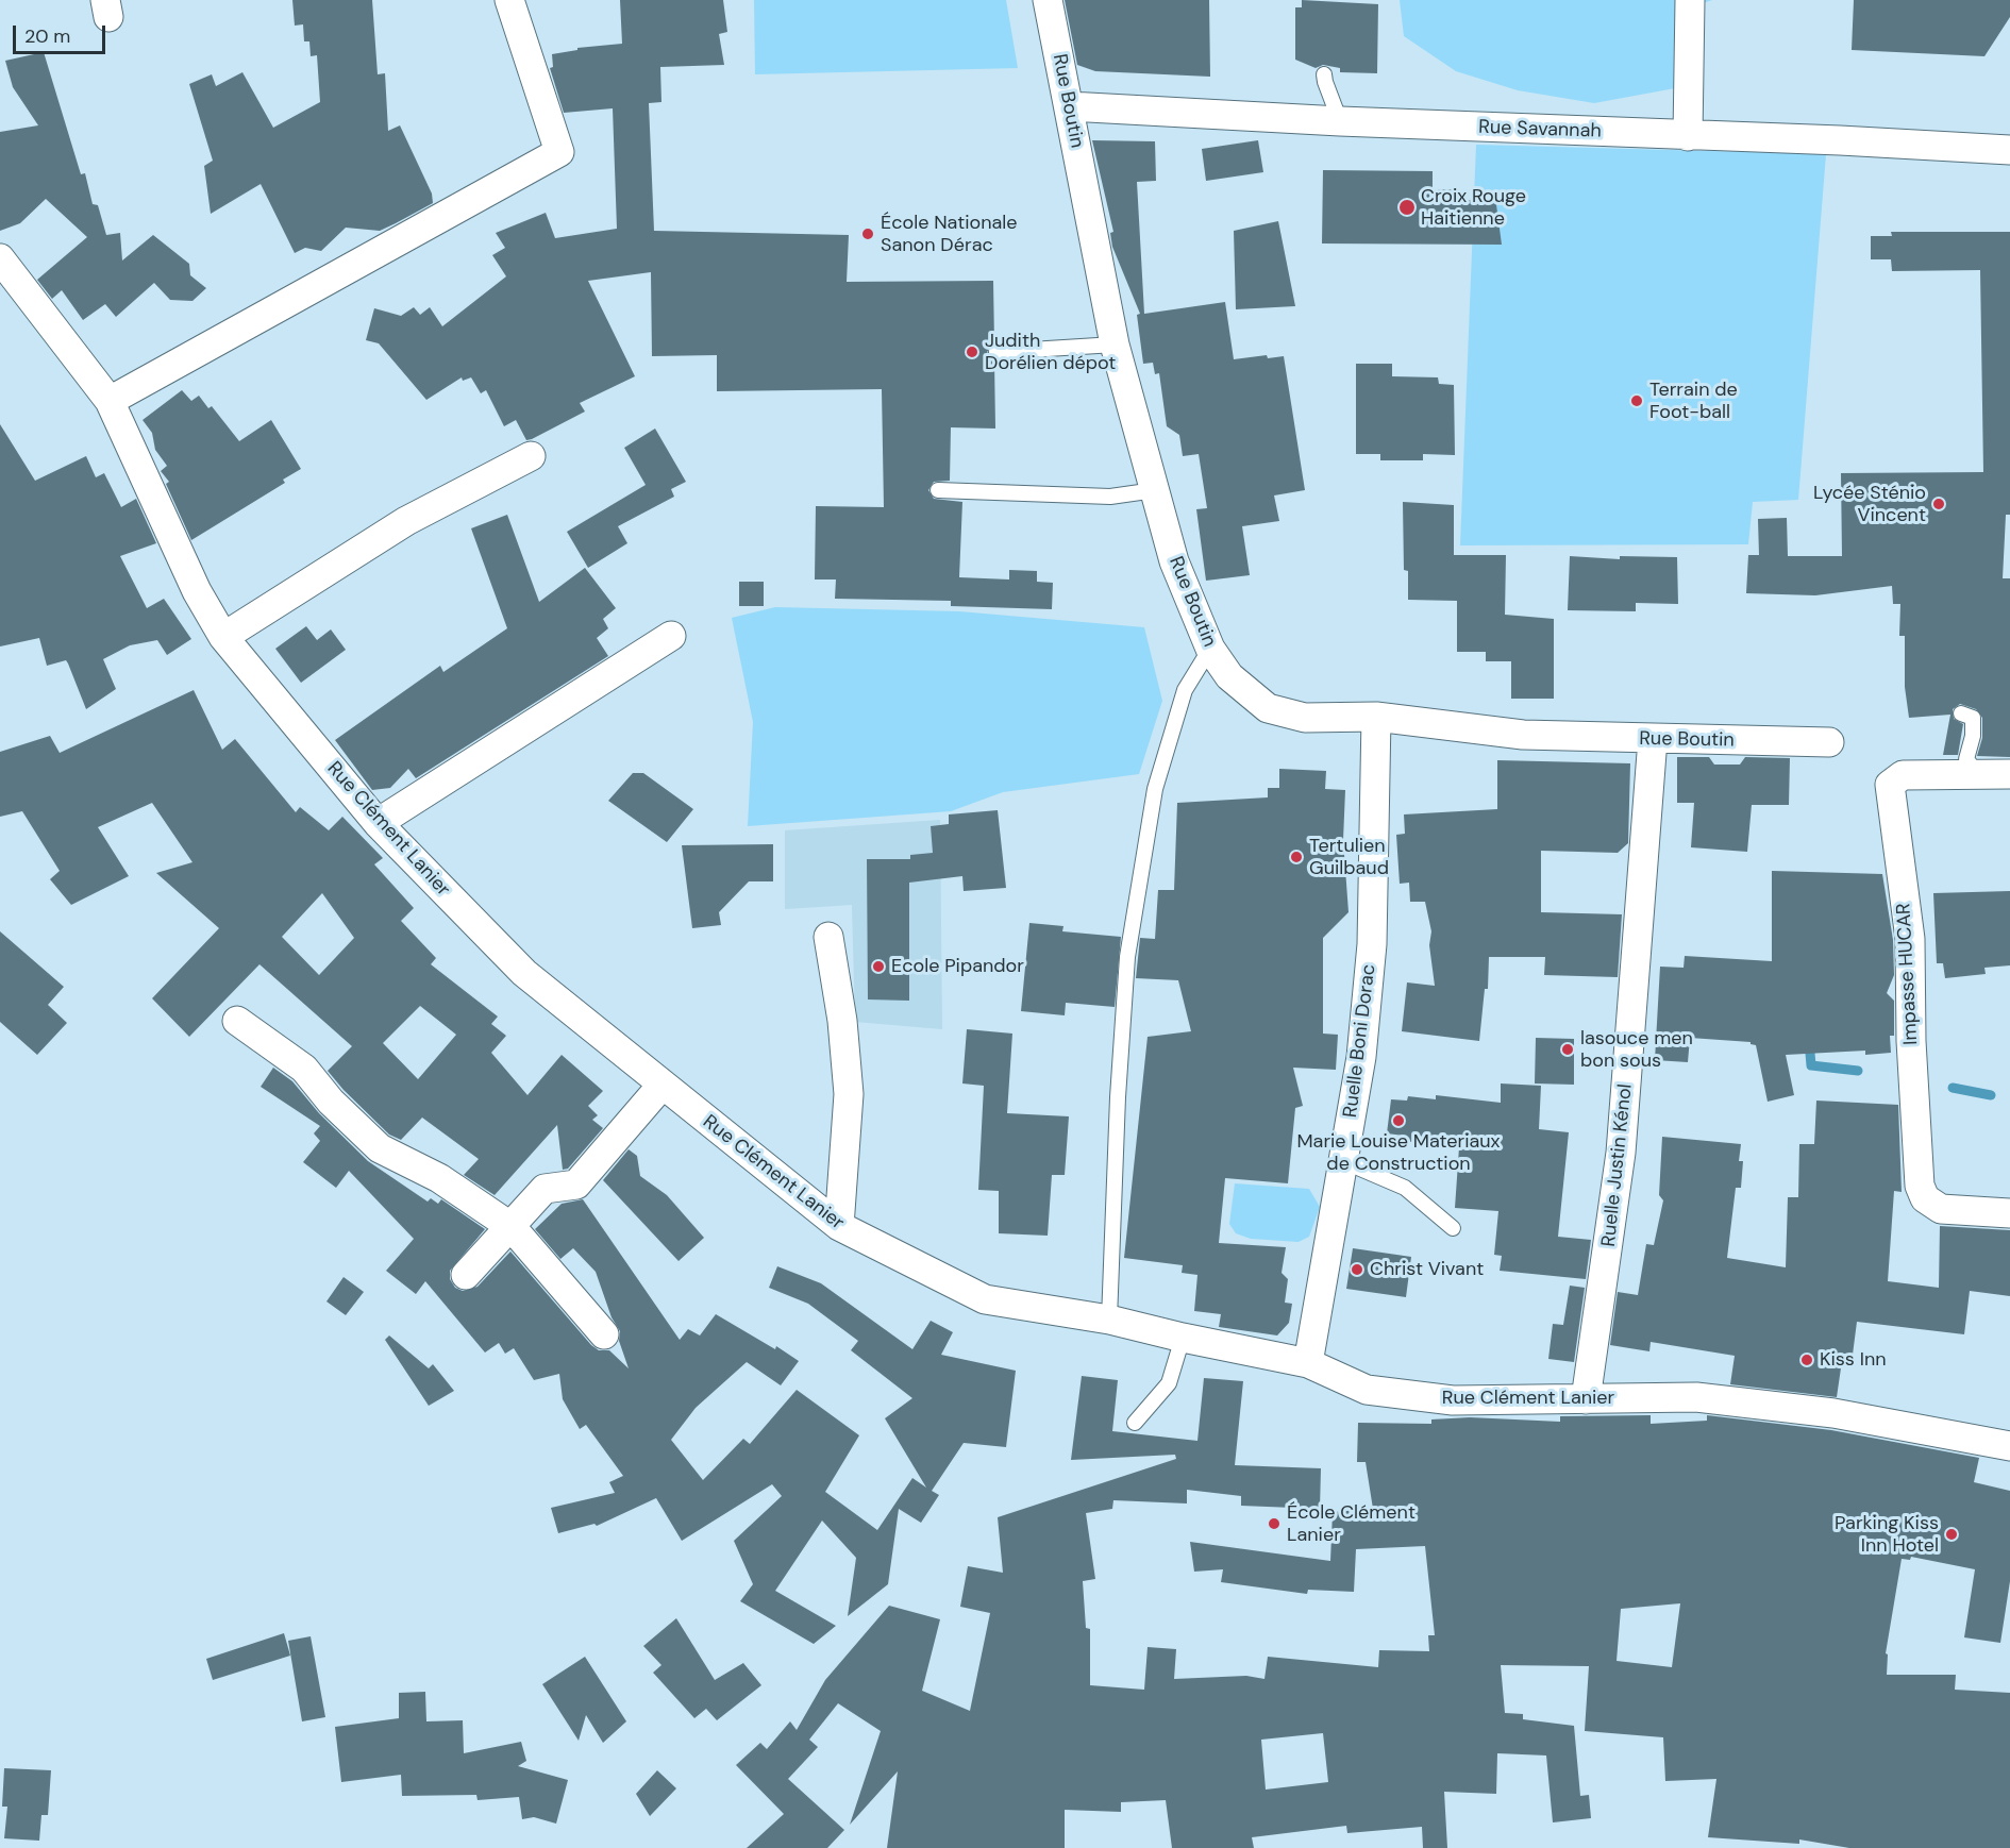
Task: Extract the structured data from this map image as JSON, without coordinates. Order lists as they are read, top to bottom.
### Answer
{
  "streets": {
    "street": [
      "Rue Boutin",
      "Rue Savannah",
      "Rue Clément Lanier",
      "Impasse HUCAR",
      "Ruelle Boni Dorac",
      "Ruelle Justin Kénol"
    ]
  },
  "crossings": [
    ["Rue Boutin", "Rue Savannah"],
    ["Rue Boutin", "Ruelle Boni Dorac"],
    ["Rue Boutin", "Ruelle Justin Kénol"],
    ["Rue Clément Lanier", "Ruelle Boni Dorac"],
    ["Rue Clément Lanier", "Ruelle Justin Kénol"]
  ],
  "places": [
    "Croix Rouge Haitienne",
    "École Nationale Sanon Dérac",
    "Judith Dorélien dépot",
    "Terrain de Foot-ball",
    "Lycée Sténio Vincent",
    "Tertulien Guilbaud",
    "Ecole Pipandor",
    "lasouce men bon sous",
    "Marie Louise Materiaux de Construction",
    "Christ Vivant",
    "Kiss Inn",
    "École Clément Lanier",
    "Parking Kiss Inn Hotel"
  ],
  "scale_bar": "20 m"
}
